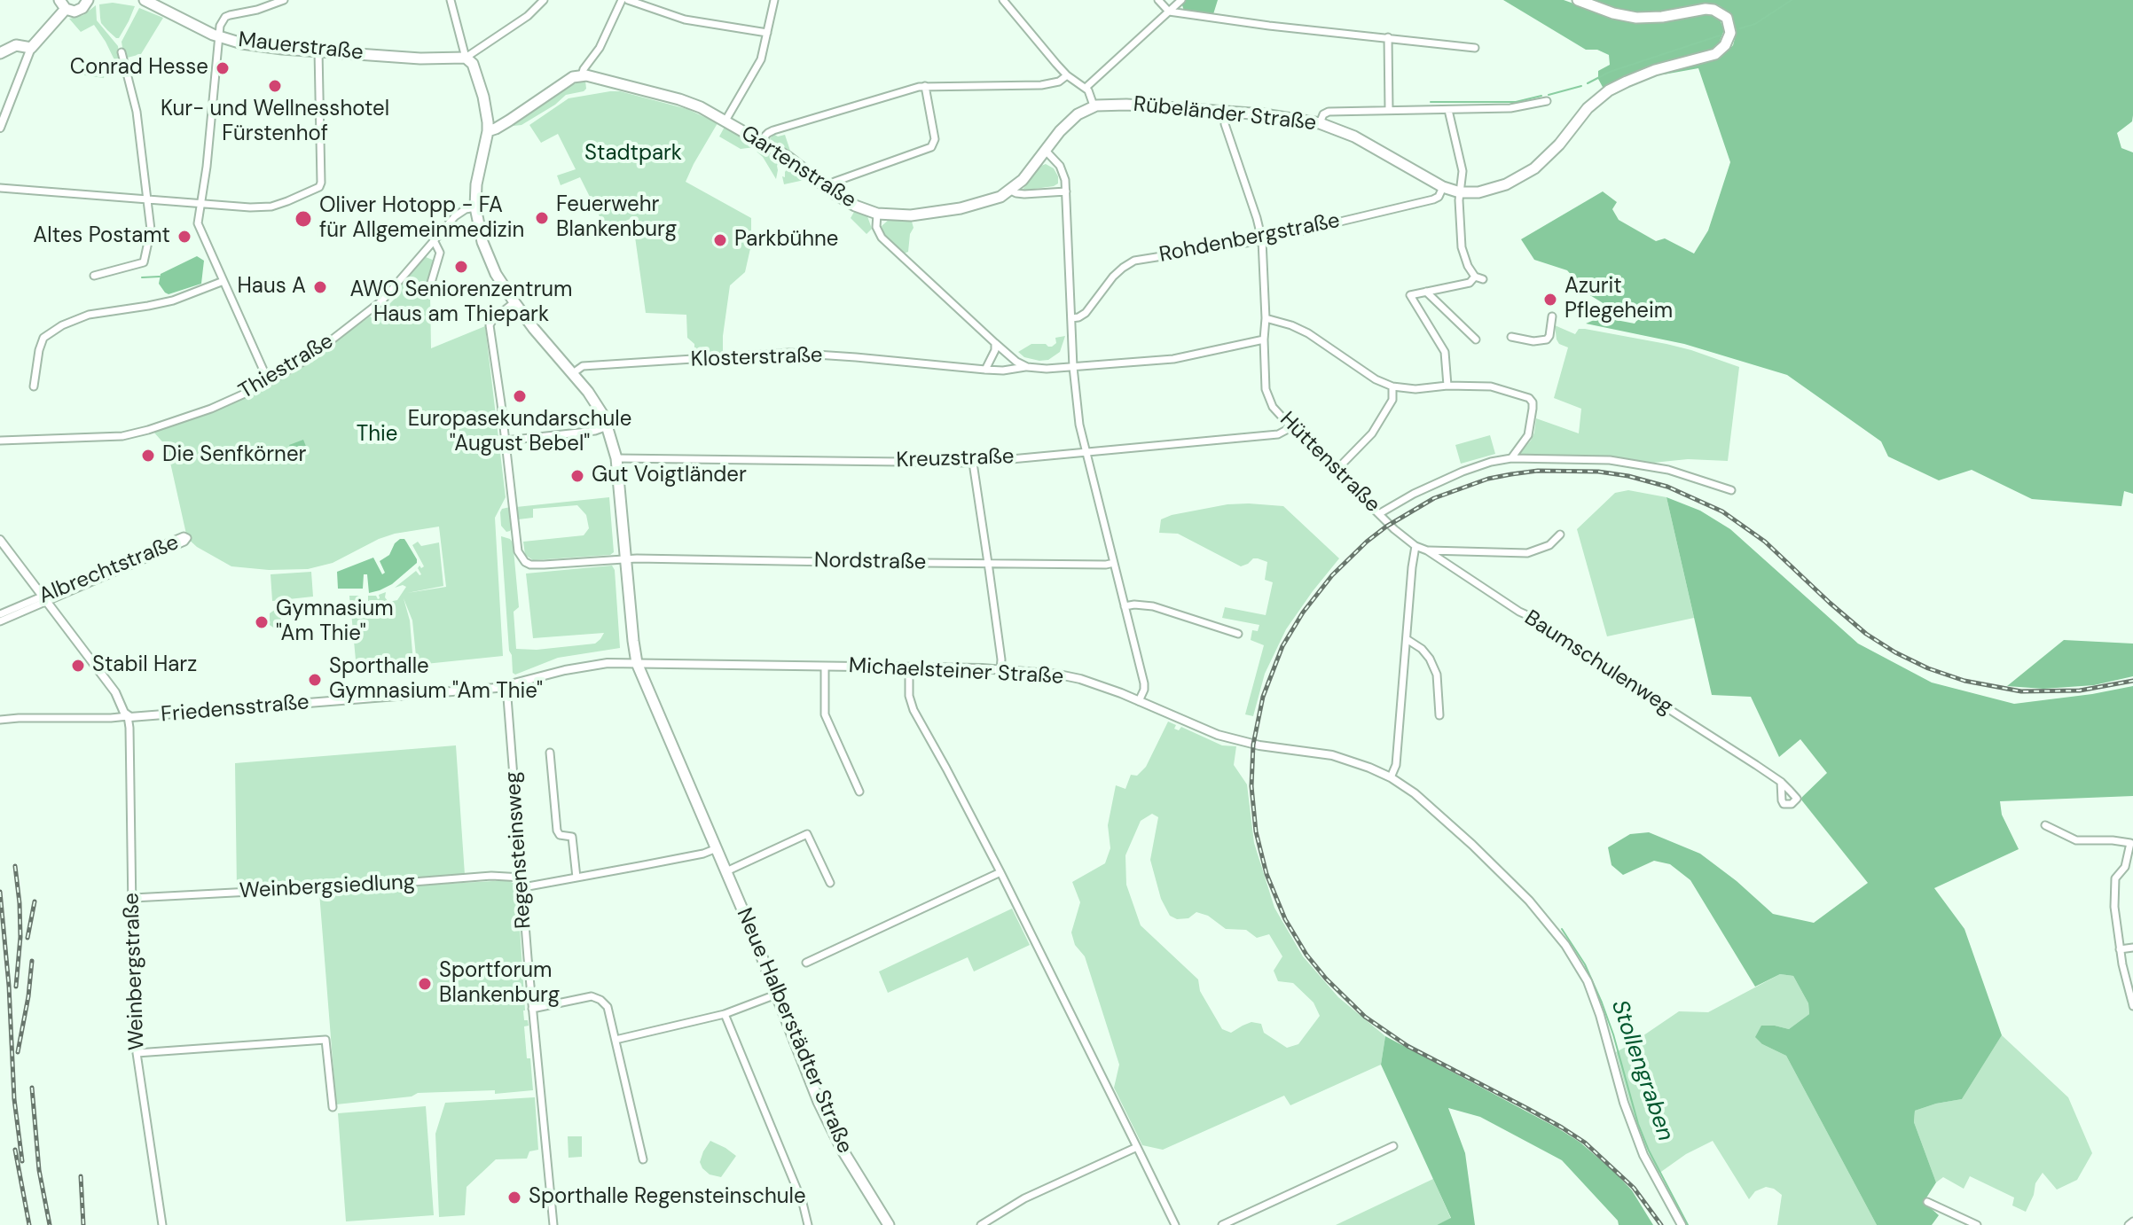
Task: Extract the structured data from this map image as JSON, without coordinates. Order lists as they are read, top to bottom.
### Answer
{
  "streets": {
    "main road": [
      "Mauerstraße",
      "Rübeländer Straße",
      "Gartenstraße",
      "Neue Halberstädter Straße"
    ],
    "street": [
      "Rohdenbergstraße",
      "Klosterstraße",
      "Thiestraße",
      "Kreuzstraße",
      "Hüttenstraße",
      "Nordstraße",
      "Albrechtstraße",
      "Baumschulenweg",
      "Michaelsteiner Straße",
      "Friedensstraße",
      "Regensteinsweg",
      "Weinbergsiedlung",
      "Weinbergstraße"
    ]
  },
  "crossings": [
    ["Mauerstraße", "Neue Halberstädter Straße"],
    ["Rübeländer Straße", "Rohdenbergstraße"],
    ["Rübeländer Straße", "Hüttenstraße"],
    ["Rohdenbergstraße", "Hüttenstraße"],
    ["Klosterstraße", "Hüttenstraße"],
    ["Klosterstraße", "Neue Halberstädter Straße"],
    ["Thiestraße", "Neue Halberstädter Straße"],
    ["Kreuzstraße", "Hüttenstraße"],
    ["Kreuzstraße", "Neue Halberstädter Straße"],
    ["Hüttenstraße", "Baumschulenweg"],
    ["Nordstraße", "Neue Halberstädter Straße"],
    ["Michaelsteiner Straße", "Friedensstraße"],
    ["Michaelsteiner Straße", "Neue Halberstädter Straße"],
    ["Friedensstraße", "Regensteinsweg"],
    ["Friedensstraße", "Weinbergstraße"],
    ["Friedensstraße", "Neue Halberstädter Straße"],
    ["Regensteinsweg", "Weinbergsiedlung"],
    ["Weinbergsiedlung", "Weinbergstraße"]
  ],
  "water": ["Stollengraben"],
  "parks": ["Stadtpark", "Thie"],
  "places": [
    "Conrad Hesse",
    "Kur- und Wellnesshotel Fürstenhof",
    "Feuerwehr Blankenburg",
    "Oliver Hotopp - FA für Allgemeinmedizin",
    "Altes Postamt",
    "Parkbühne",
    "AWO Seniorenzentrum Haus am Thiepark",
    "Haus A",
    "Azurit Pflegeheim",
    "Europasekundarschule \"August Bebel\"",
    "Die Senfkörner",
    "Gut Voigtländer",
    "Gymnasium \"Am Thie\"",
    "Stabil Harz",
    "Sporthalle Gymnasium \"Am Thie\"",
    "Sportforum Blankenburg",
    "Sporthalle Regensteinschule"
  ]
}
